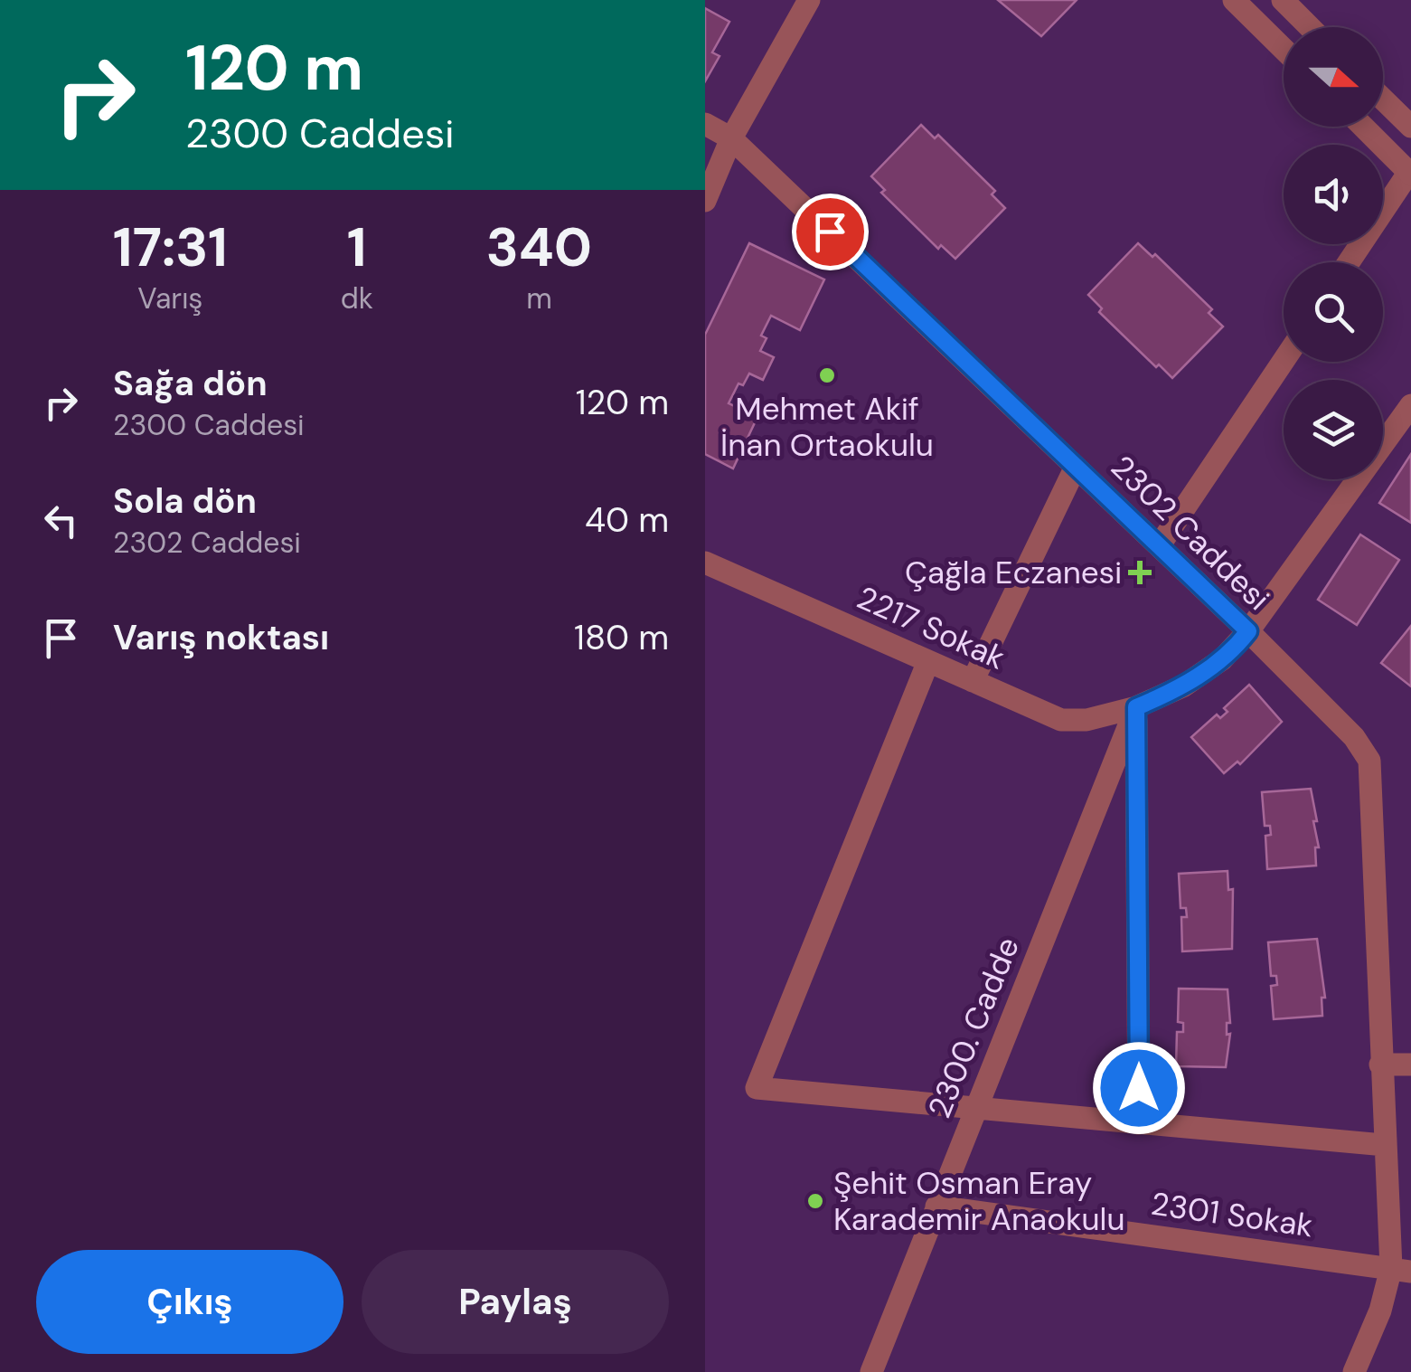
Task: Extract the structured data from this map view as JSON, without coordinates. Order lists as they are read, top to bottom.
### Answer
{
  "streets": {
    "street": [
      "2302 Caddesi",
      "2217 Sokak",
      "2300. Cadde",
      "2301 Sokak"
    ]
  },
  "crossings": [
    ["2302 Caddesi", "2217 Sokak"],
    ["2302 Caddesi", "2301 Sokak"],
    ["2217 Sokak", "2300. Cadde"],
    ["2300. Cadde", "2301 Sokak"]
  ],
  "places": {
    "other": ["Mehmet Akif İnan Ortaokulu", "Şehit Osman Eray Karademir Anaokulu"],
    "health": ["Çağla Eczanesi"]
  },
  "north": "right",
  "page": {
    "turn": ["120 m", "2300 Caddesi"],
    "eta": [
      "17:31",
      "Varış",
      "1",
      "dk",
      "340",
      "m"
    ],
    "list": [
      {
        "name": "Sağa dön",
        "note": "2300 Caddesi",
        "value": "120 m"
      },
      {
        "name": "Sola dön",
        "note": "2302 Caddesi",
        "value": "40 m"
      },
      {
        "name": "Varış noktası",
        "value": "180 m"
      }
    ],
    "buttons": ["Çıkış", "Paylaş"]
  }
}
